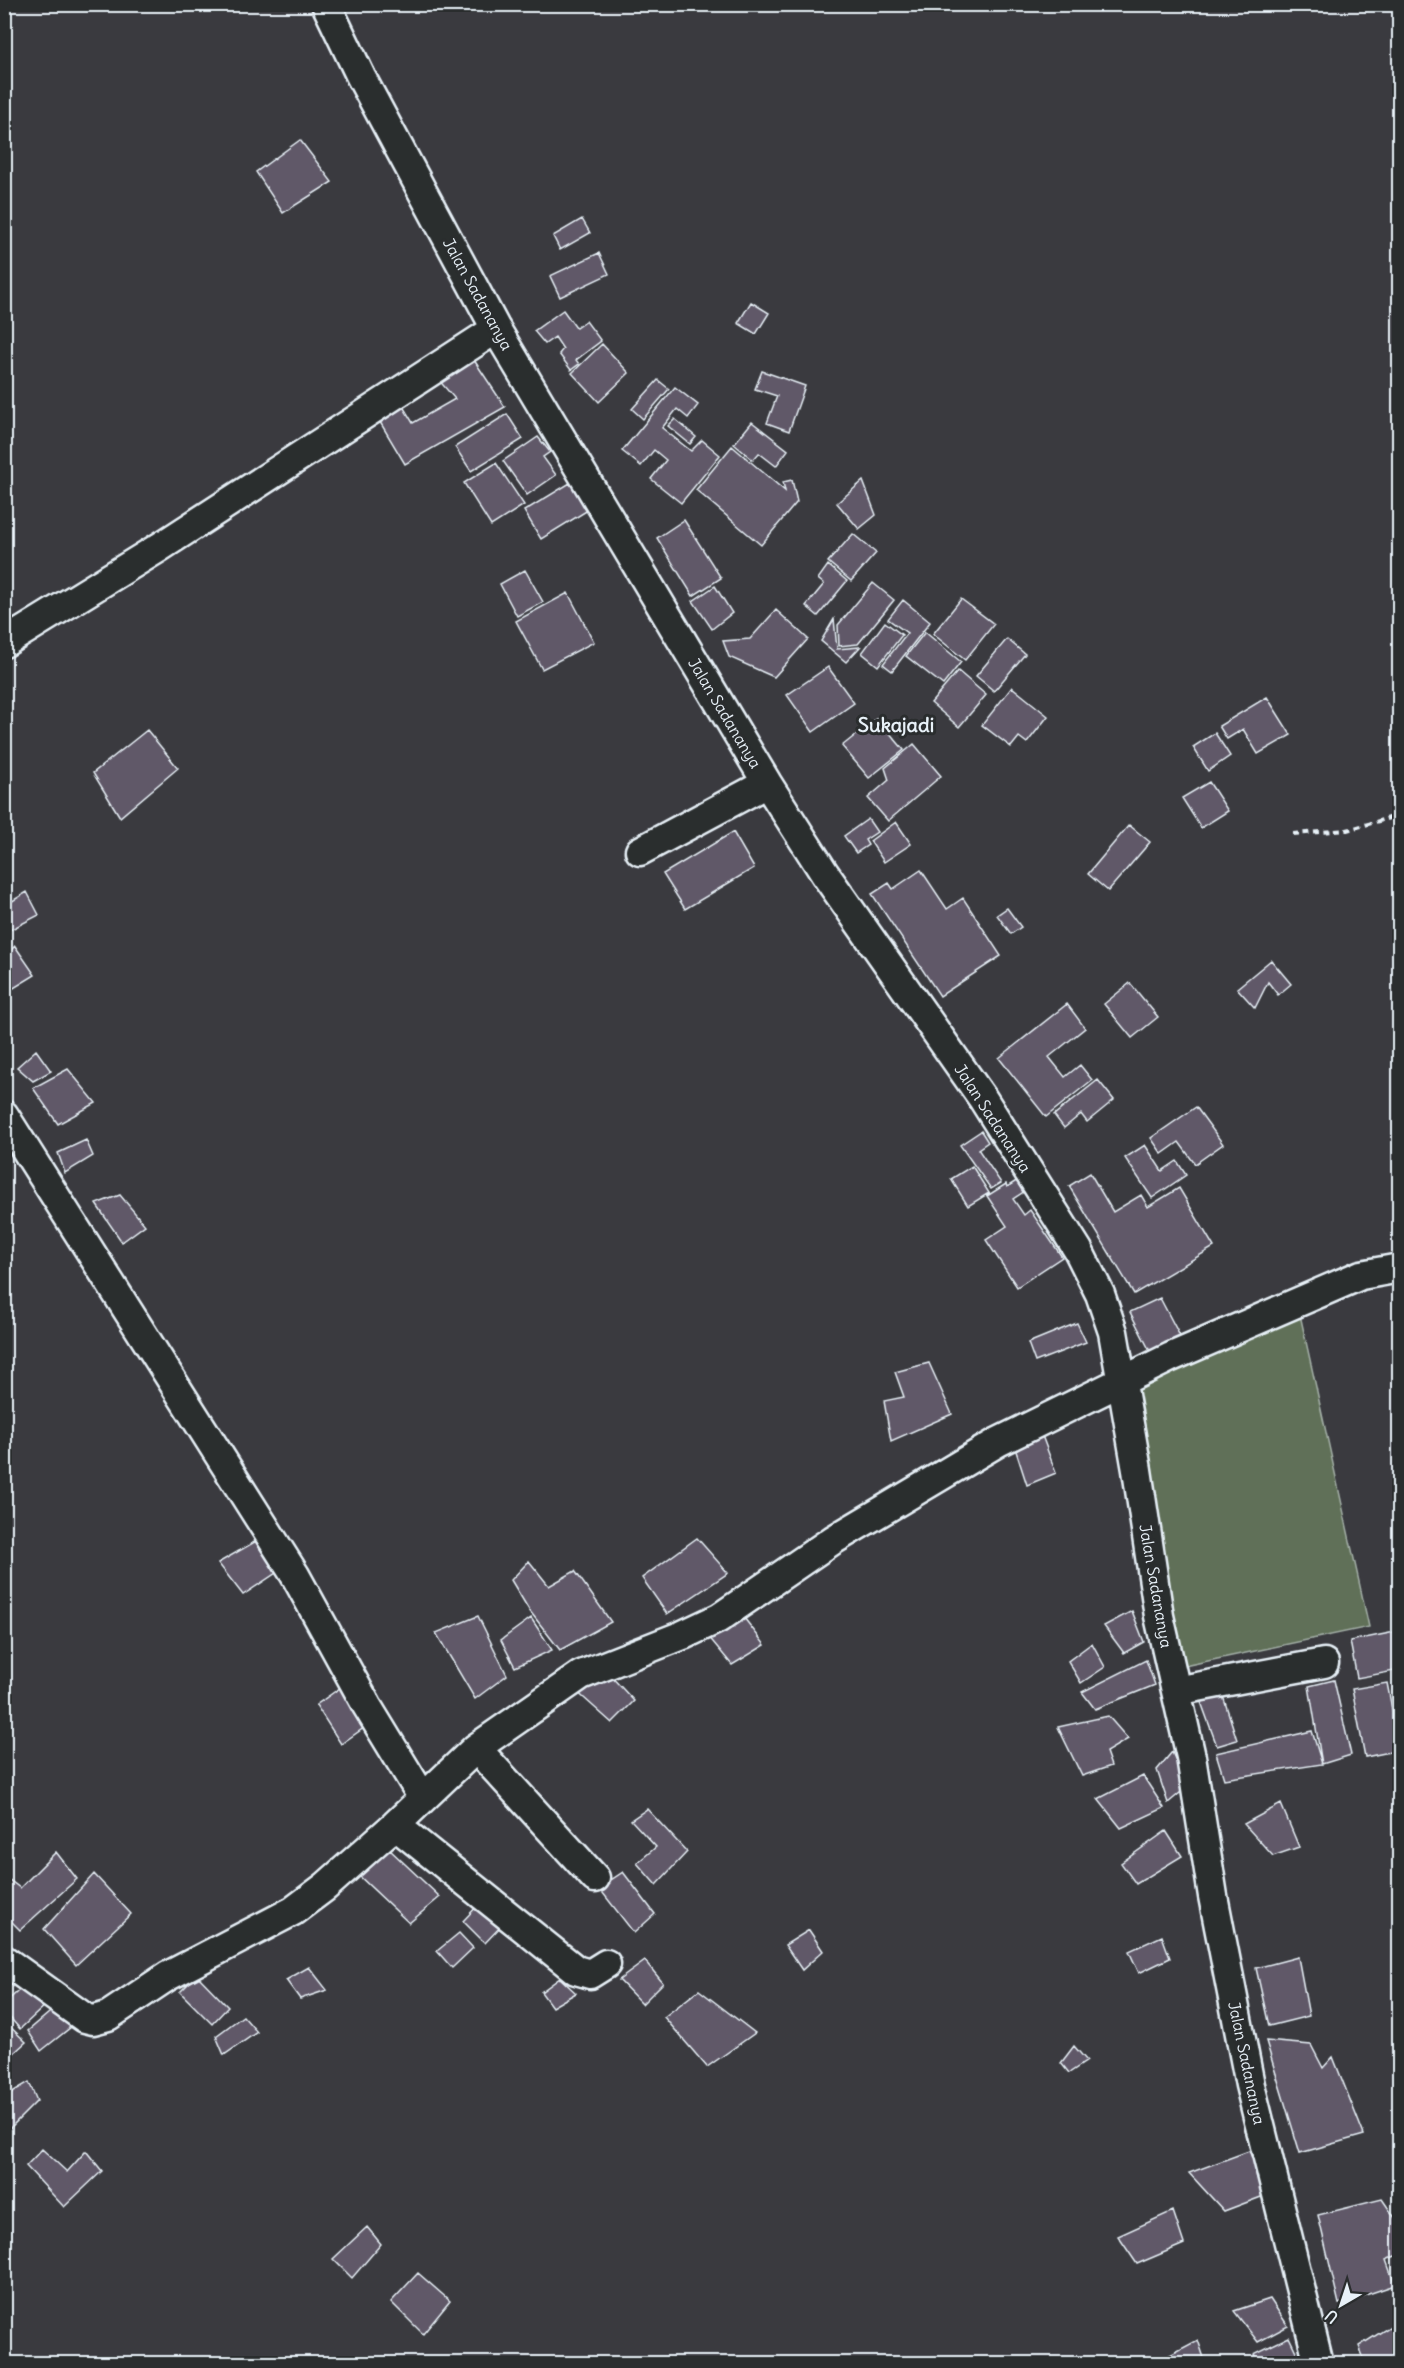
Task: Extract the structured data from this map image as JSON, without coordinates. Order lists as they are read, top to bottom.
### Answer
{
  "streets": {
    "street": ["Jalan Sadananya"]
  },
  "districts": ["Sukajadi"],
  "north": "bottom left"
}
